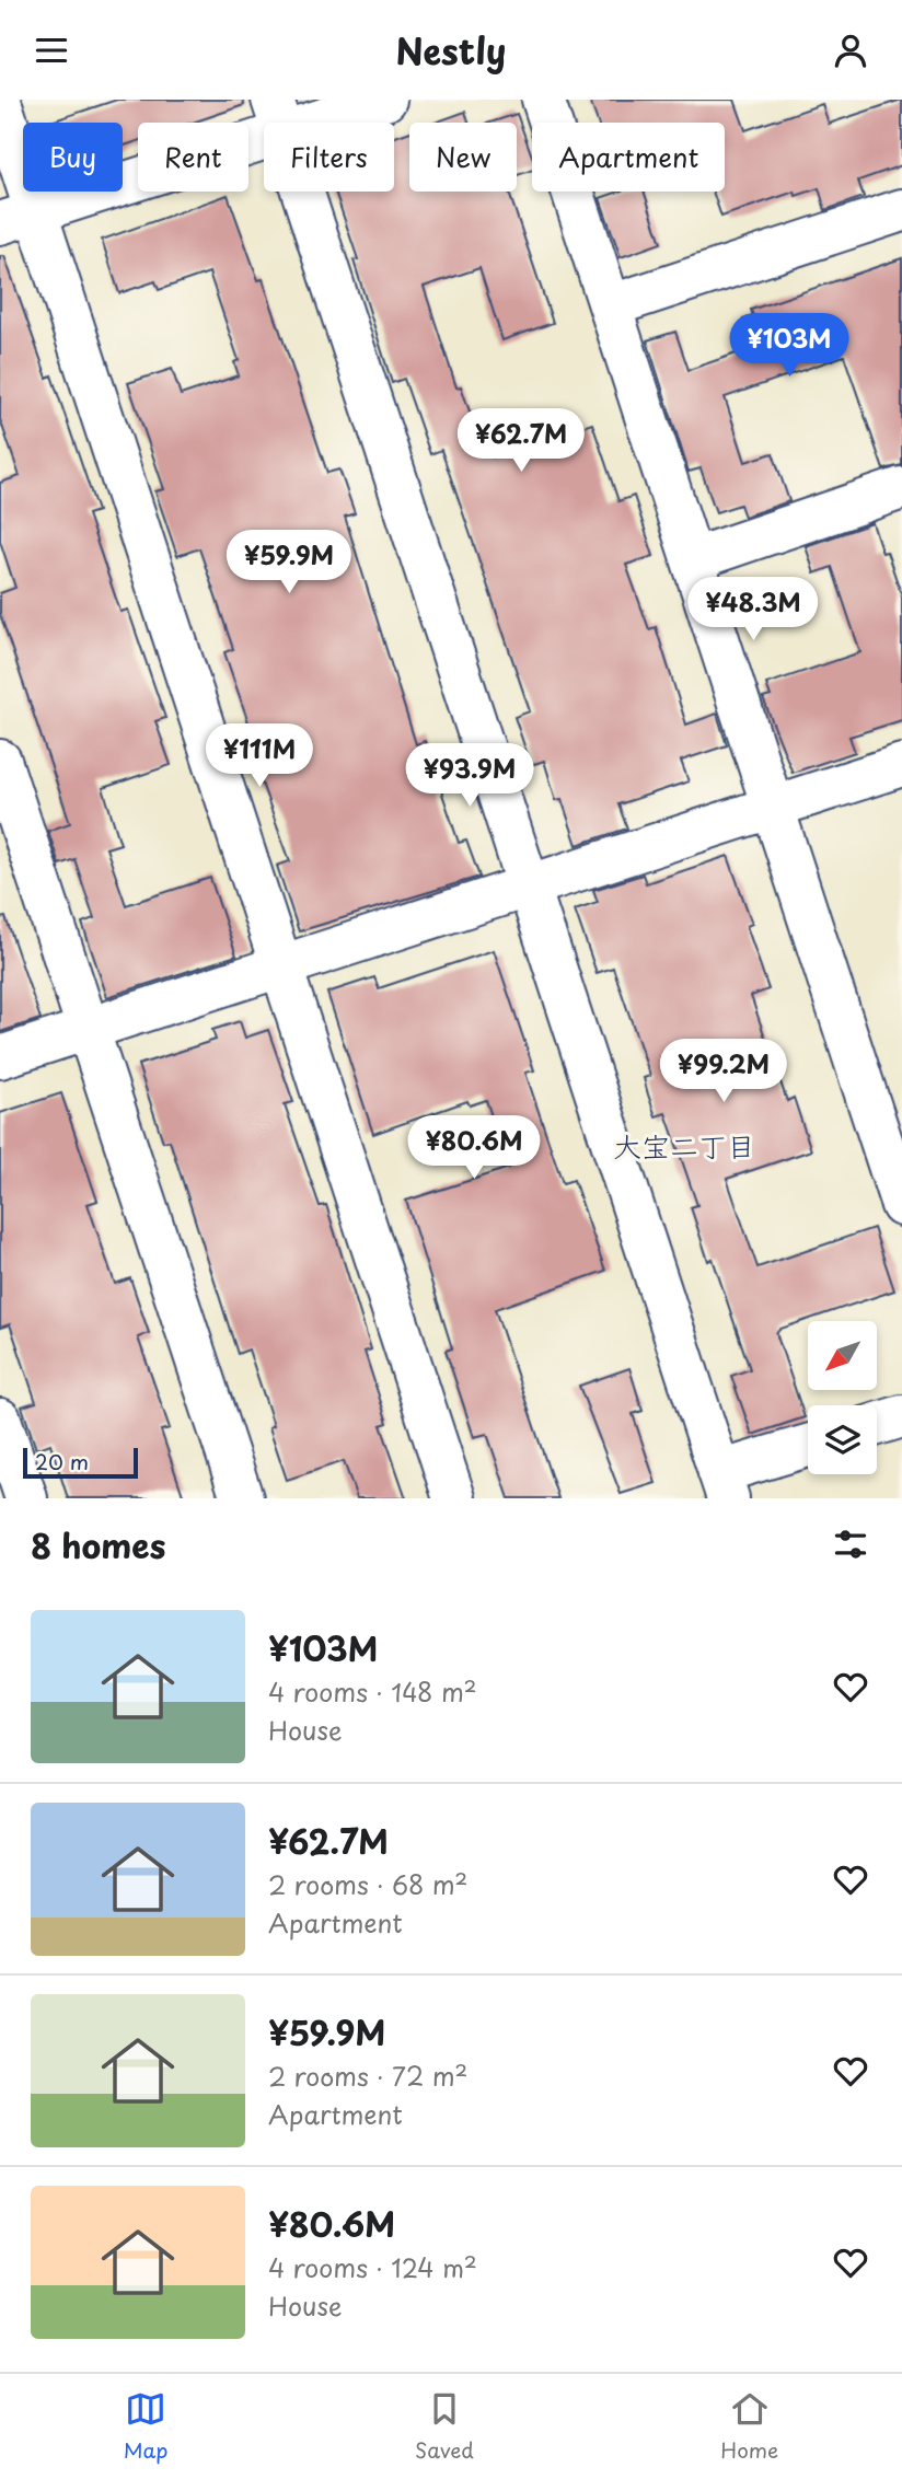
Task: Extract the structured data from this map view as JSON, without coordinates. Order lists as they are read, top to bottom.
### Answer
{
  "districts": ["大宝二丁目"],
  "scale_bar": "20 m",
  "north": "bottom left",
  "page": {
    "header": "Nestly",
    "chip": [
      "Buy",
      "Rent",
      "Filters",
      "New",
      "Apartment"
    ],
    "price": [
      "¥103M",
      "¥62.7M",
      "¥59.9M",
      "¥48.3M",
      "¥111M",
      "¥93.9M",
      "¥99.2M",
      "¥80.6M"
    ],
    "scale": "20 m",
    "heading": "8 homes",
    "list": [
      {
        "name": "¥103M",
        "note": "4 rooms · 148 m² · House"
      },
      {
        "name": "¥62.7M",
        "note": "2 rooms · 68 m² · Apartment"
      },
      {
        "name": "¥59.9M",
        "note": "2 rooms · 72 m² · Apartment"
      },
      {
        "name": "¥80.6M",
        "note": "4 rooms · 124 m² · House"
      }
    ],
    "tabs": ["Map", "Saved", "Home"]
  }
}
